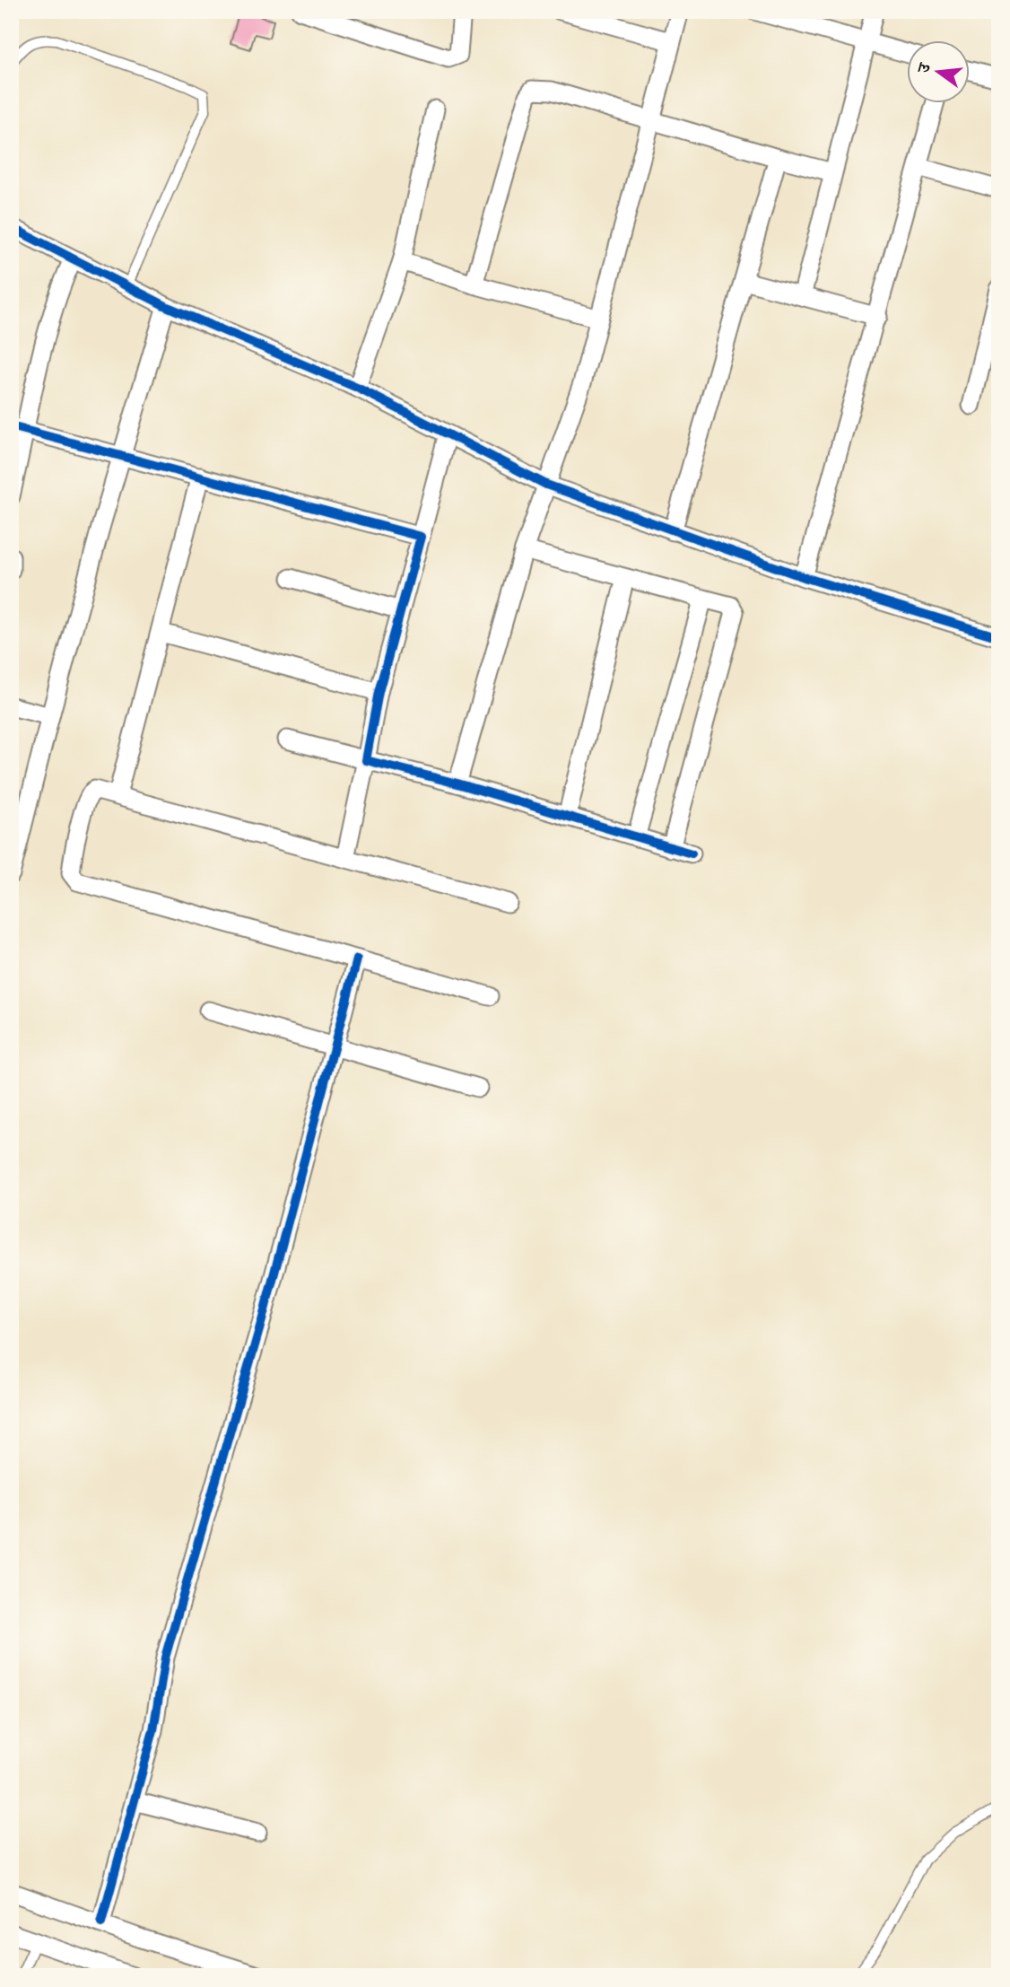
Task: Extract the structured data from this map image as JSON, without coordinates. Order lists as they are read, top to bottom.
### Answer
{
  "north": "left"
}
